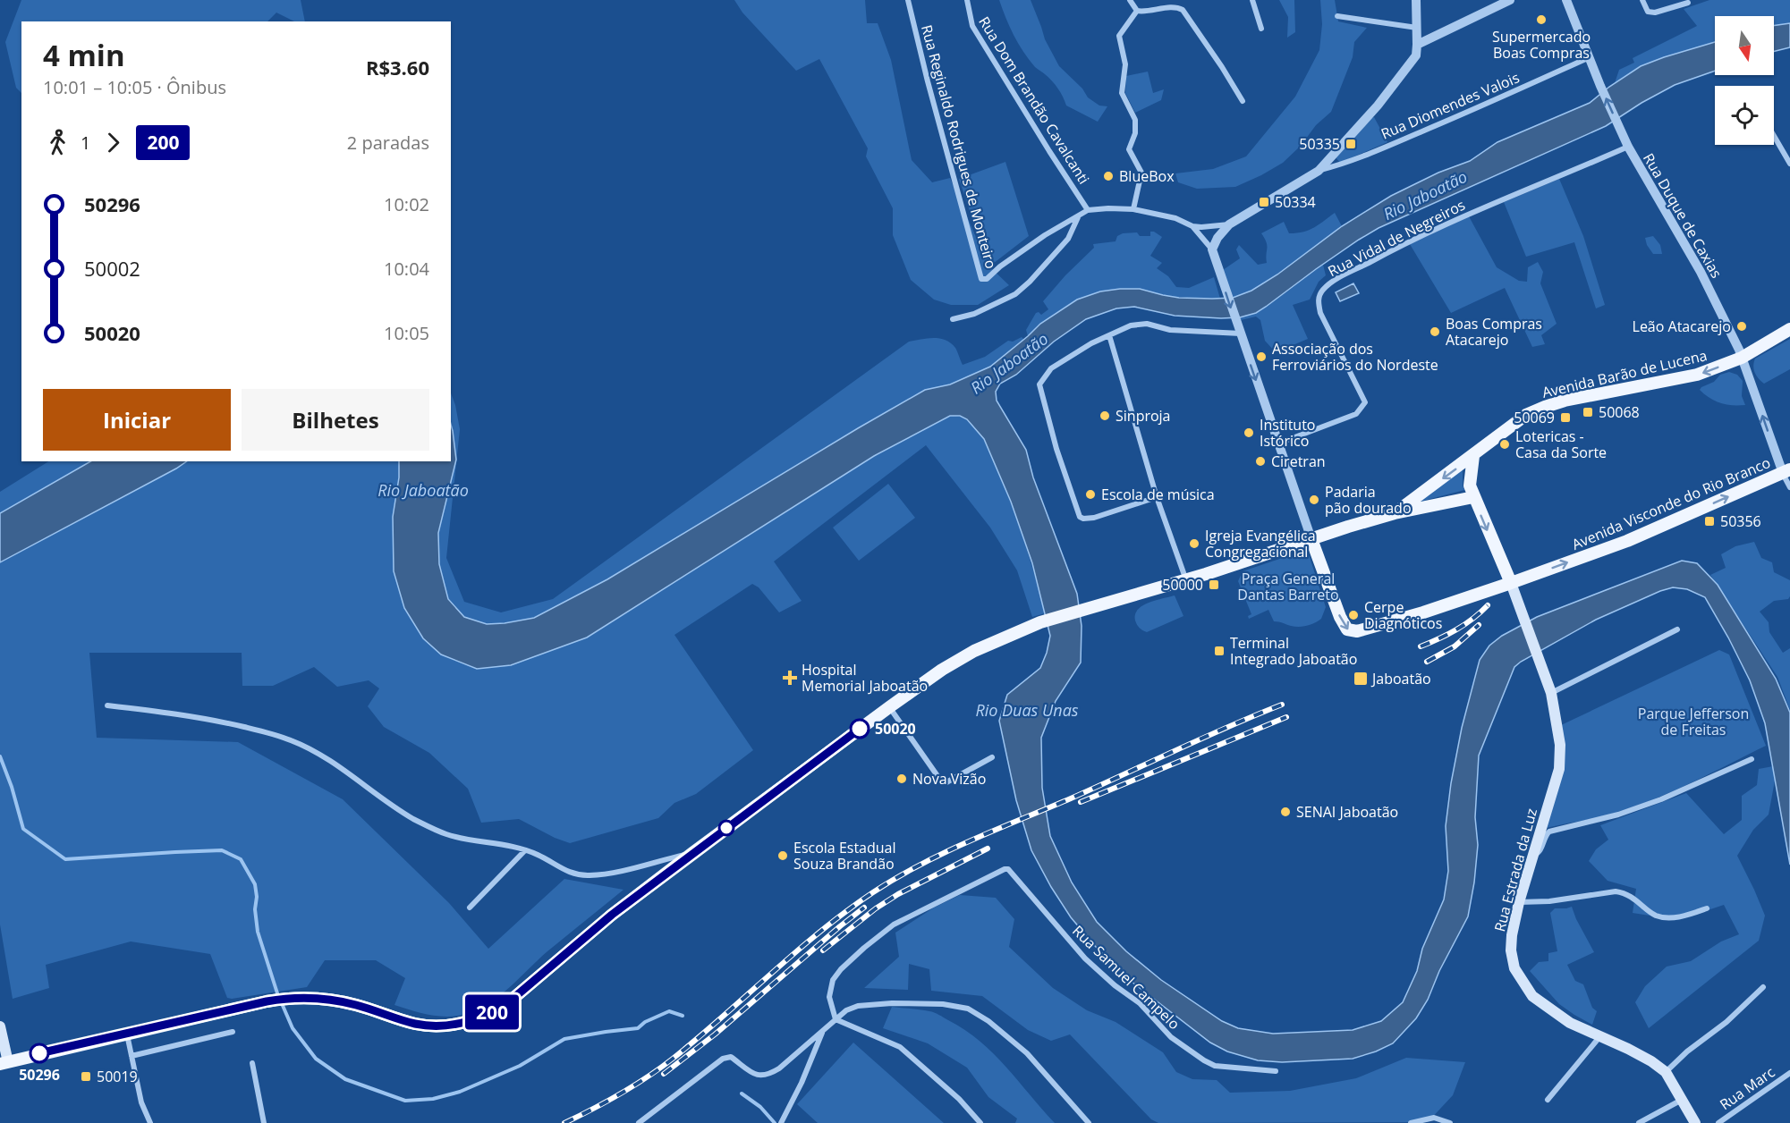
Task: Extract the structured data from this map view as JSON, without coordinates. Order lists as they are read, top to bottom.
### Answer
{
  "streets": {
    "main road": ["Avenida Barão de Lucena", "Avenida Visconde do Rio Branco", "Rua Estrada da Luz"],
    "street": [
      "Rua Dom Brandão Cavalcanti",
      "Rua Diomendes Valois",
      "Rua Reginaldo Rodrigues de Monteiro",
      "Rua Duque de Caxias",
      "Rua Vidal de Negreiros",
      "Rua Samuel Campelo",
      "Rua Marc"
    ]
  },
  "crossings": [
    ["Rua Diomendes Valois", "Rua Duque de Caxias"],
    ["Rua Duque de Caxias", "Rua Vidal de Negreiros"],
    ["Rua Duque de Caxias", "Avenida Barão de Lucena"],
    ["Avenida Barão de Lucena", "Avenida Visconde do Rio Branco"],
    ["Avenida Visconde do Rio Branco", "Rua Estrada da Luz"]
  ],
  "one_way": ["Avenida Visconde do Rio Branco"],
  "water": ["Rio Jaboatão", "Rio Duas Unas"],
  "parks": ["Praça General Dantas Barreto", "Parque Jefferson de Freitas"],
  "places": {
    "other": [
      "Supermercado Boas Compras",
      "BlueBox",
      "Leão Atacarejo",
      "Boas Compras Atacarejo",
      "Associação dos Ferroviários do Nordeste",
      "Sinproja",
      "Instituto Istórico",
      "Lotericas - Casa da Sorte",
      "Ciretran",
      "Escola de música",
      "Padaria pão dourado",
      "Igreja Evangélica Congregacional",
      "Cerpe Diagnóticos",
      "50020",
      "Nova Vizão",
      "SENAI Jaboatão",
      "Escola Estadual Souza Brandão",
      "50296"
    ],
    "transit": [
      "50335",
      "50334",
      "50068",
      "50069",
      "50356",
      "50000",
      "Terminal Integrado Jaboatão",
      "Jaboatão",
      "50019"
    ],
    "health": ["Hospital Memorial Jaboatão"]
  },
  "lines": ["bus line 200"],
  "north": "bottom",
  "page": {
    "on_map": "200",
    "heading": ["4 min", "10:01 – 10:05 · Ônibus", "R$3.60"],
    "legs": ["1", "200", "2 paradas"],
    "list": [
      {
        "name": "50296",
        "value": "10:02"
      },
      {
        "name": "50002",
        "value": "10:04"
      },
      {
        "name": "50020",
        "value": "10:05"
      }
    ],
    "buttons": ["Iniciar", "Bilhetes"]
  }
}
